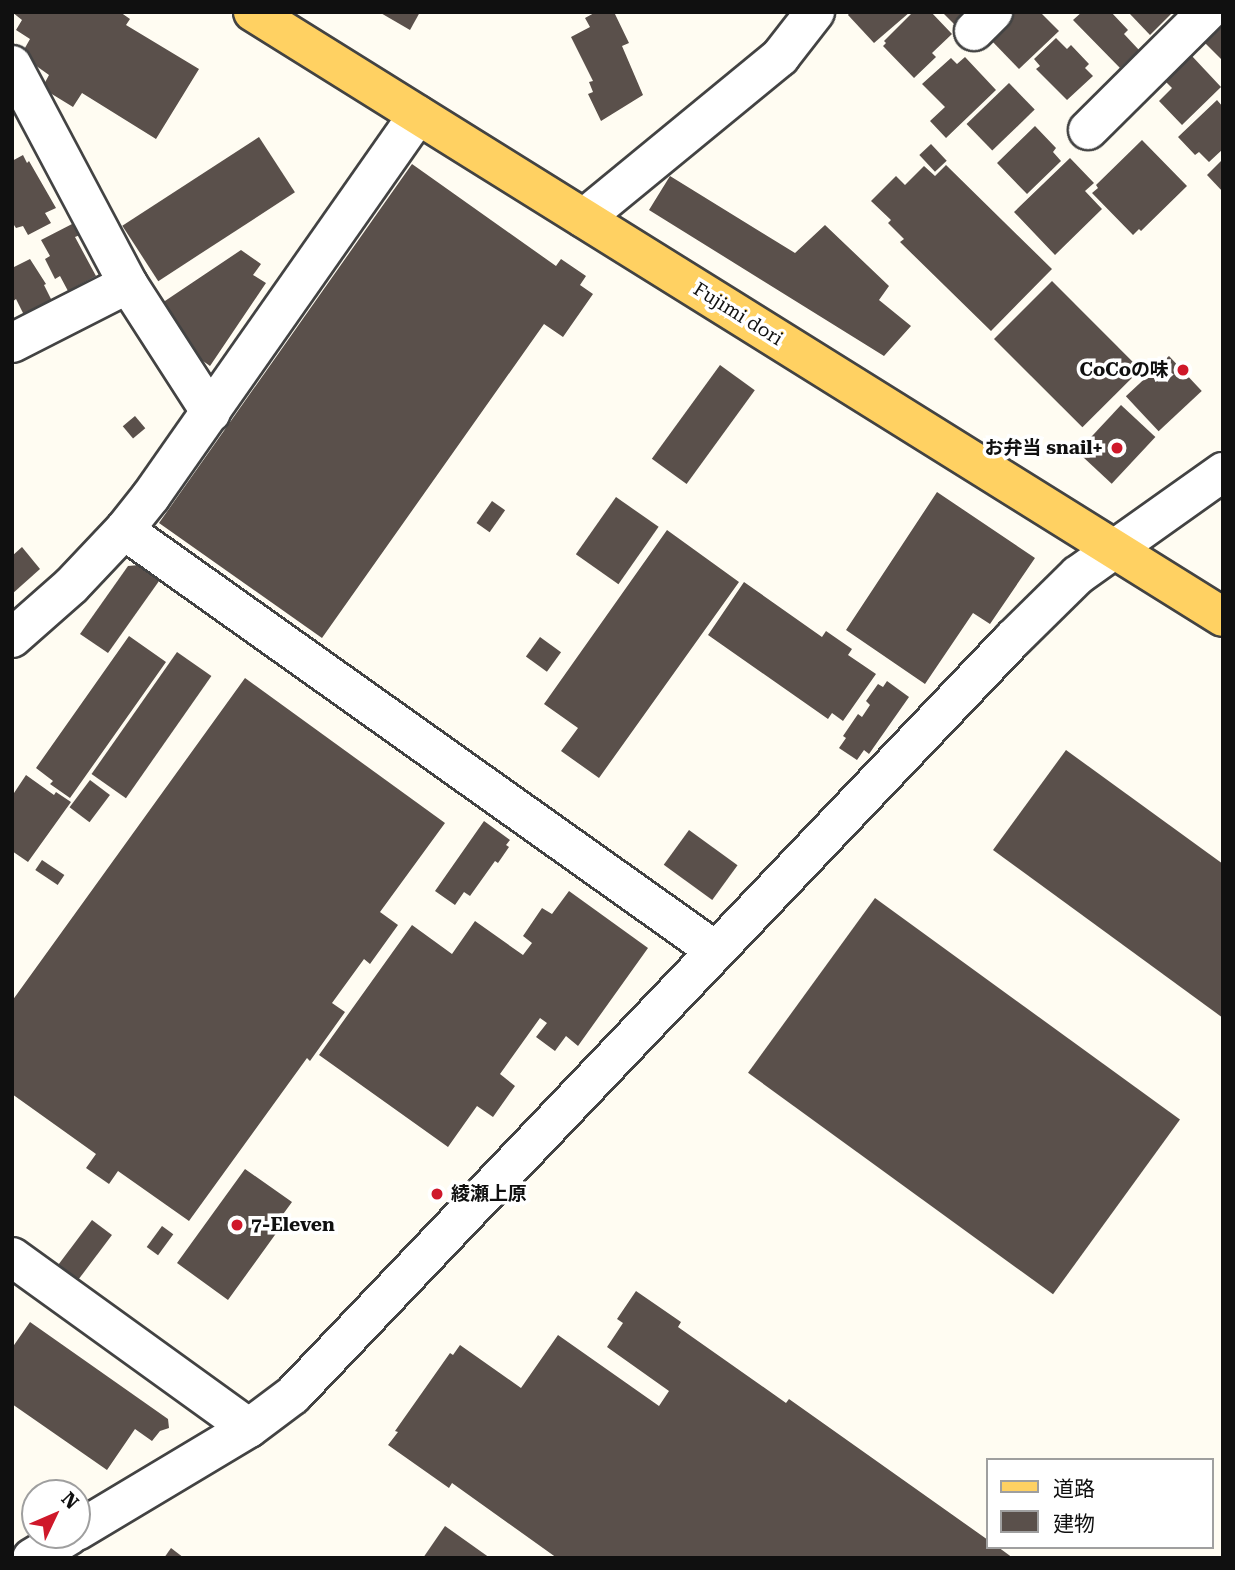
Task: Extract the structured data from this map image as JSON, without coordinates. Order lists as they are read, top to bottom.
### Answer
{
  "streets": {
    "main road": ["Fujimi dori"]
  },
  "places": [
    "CoCoの味",
    "お弁当 snail+",
    "綾瀬上原",
    "7-Eleven"
  ],
  "legend": ["道路", "建物"],
  "north": "top right"
}
